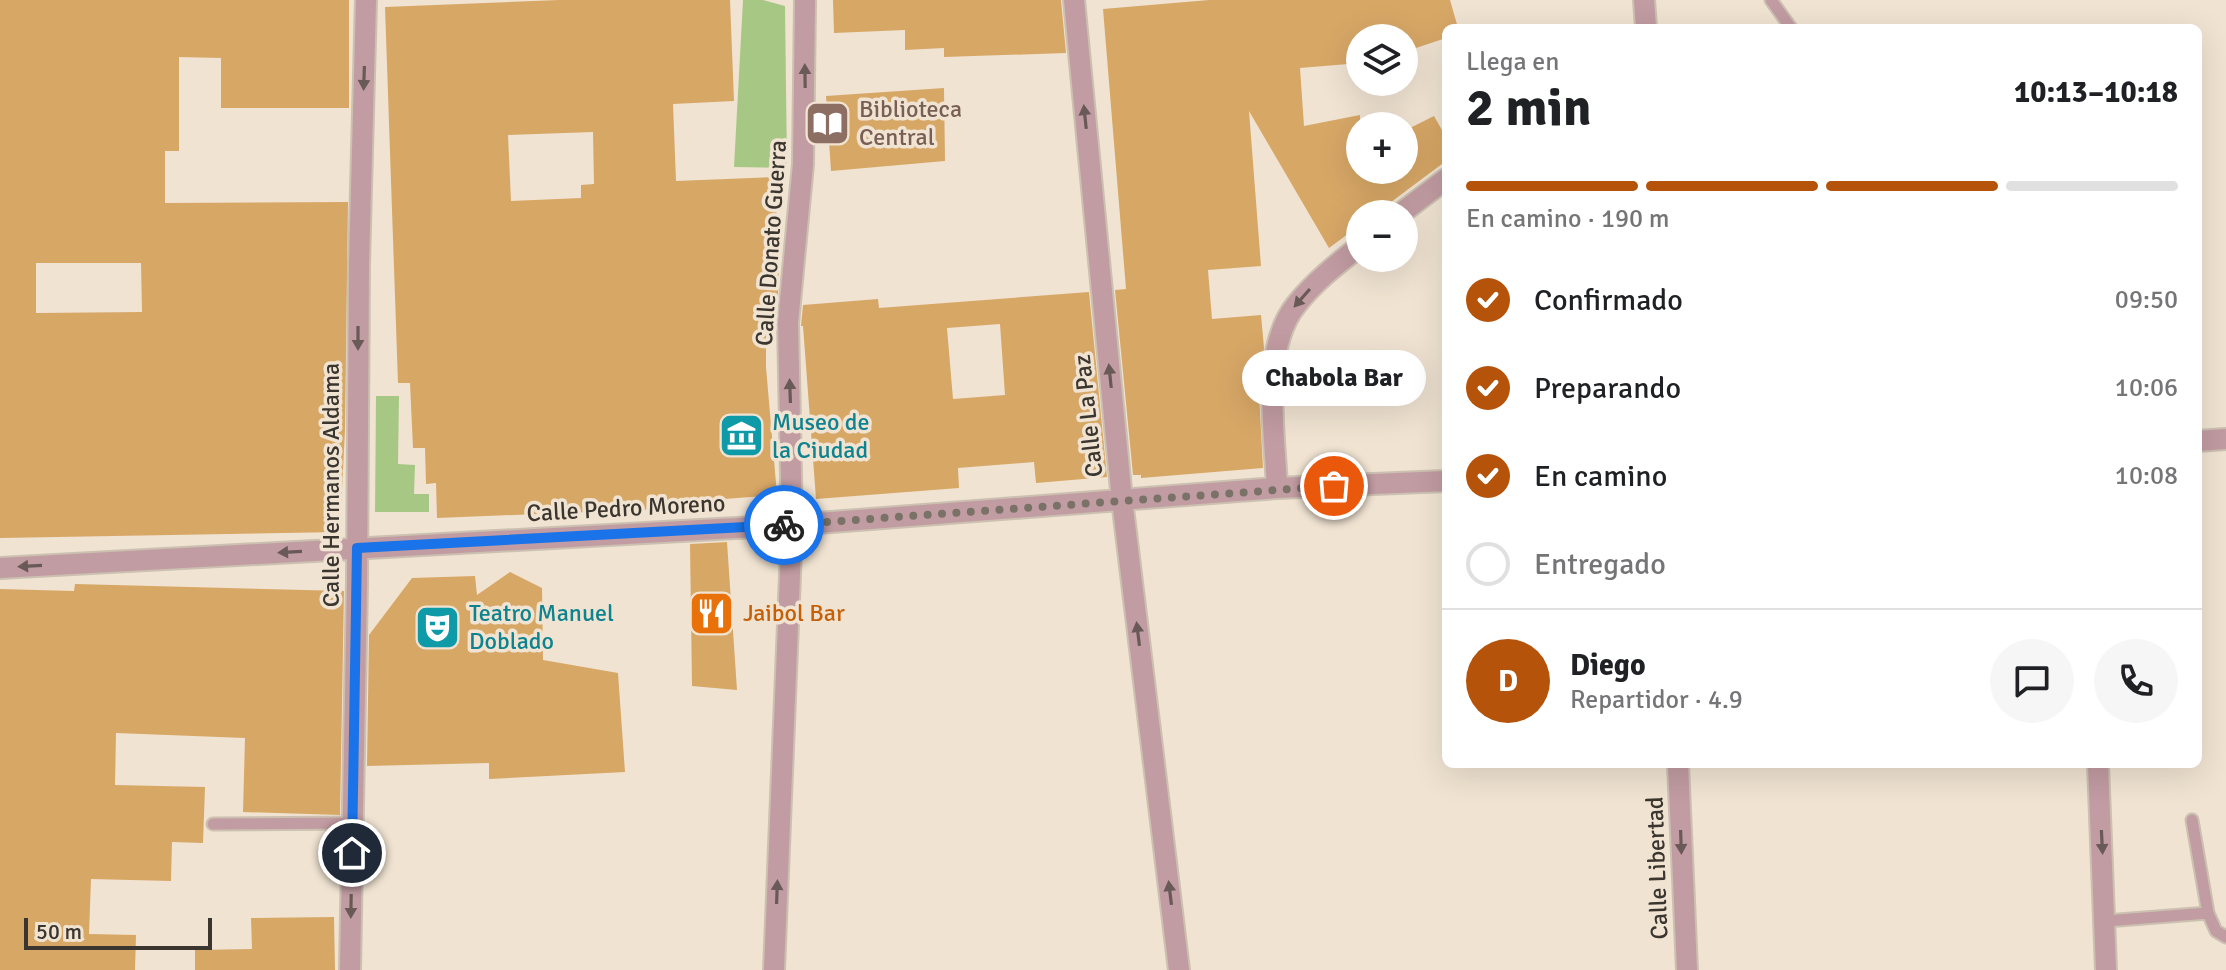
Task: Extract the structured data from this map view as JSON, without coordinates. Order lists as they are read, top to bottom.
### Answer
{
  "streets": {
    "street": [
      "Calle Donato Guerra",
      "Calle La Paz",
      "Calle Hermanos Aldama",
      "Calle Pedro Moreno",
      "Calle Libertad"
    ]
  },
  "crossings": [
    ["Calle Donato Guerra", "Calle Pedro Moreno"],
    ["Calle La Paz", "Calle Pedro Moreno"],
    ["Calle Hermanos Aldama", "Calle Pedro Moreno"]
  ],
  "one_way": [
    "Calle Donato Guerra",
    "Calle La Paz",
    "Calle Hermanos Aldama",
    "Calle Libertad"
  ],
  "places": {
    "library": ["Biblioteca Central"],
    "museum": ["Museo de la Ciudad"],
    "other": ["Chabola Bar"],
    "restaurant": ["Jaibol Bar"],
    "theatre": ["Teatro Manuel Doblado"]
  },
  "scale_bar": "50 m",
  "page": {
    "map_buttons": ["+", "−"],
    "heading": ["2 min", "Llega en", "10:13–10:18"],
    "panel": ["Diego", "Repartidor · 4.9"],
    "bar": "En camino · 190 m",
    "list": [
      ["Confirmado", "09:50"],
      ["Preparando", "10:06"],
      ["En camino", "10:08"],
      "Entregado"
    ],
    "bubble": "Chabola Bar",
    "round": "D",
    "scale": "50 m"
  }
}
